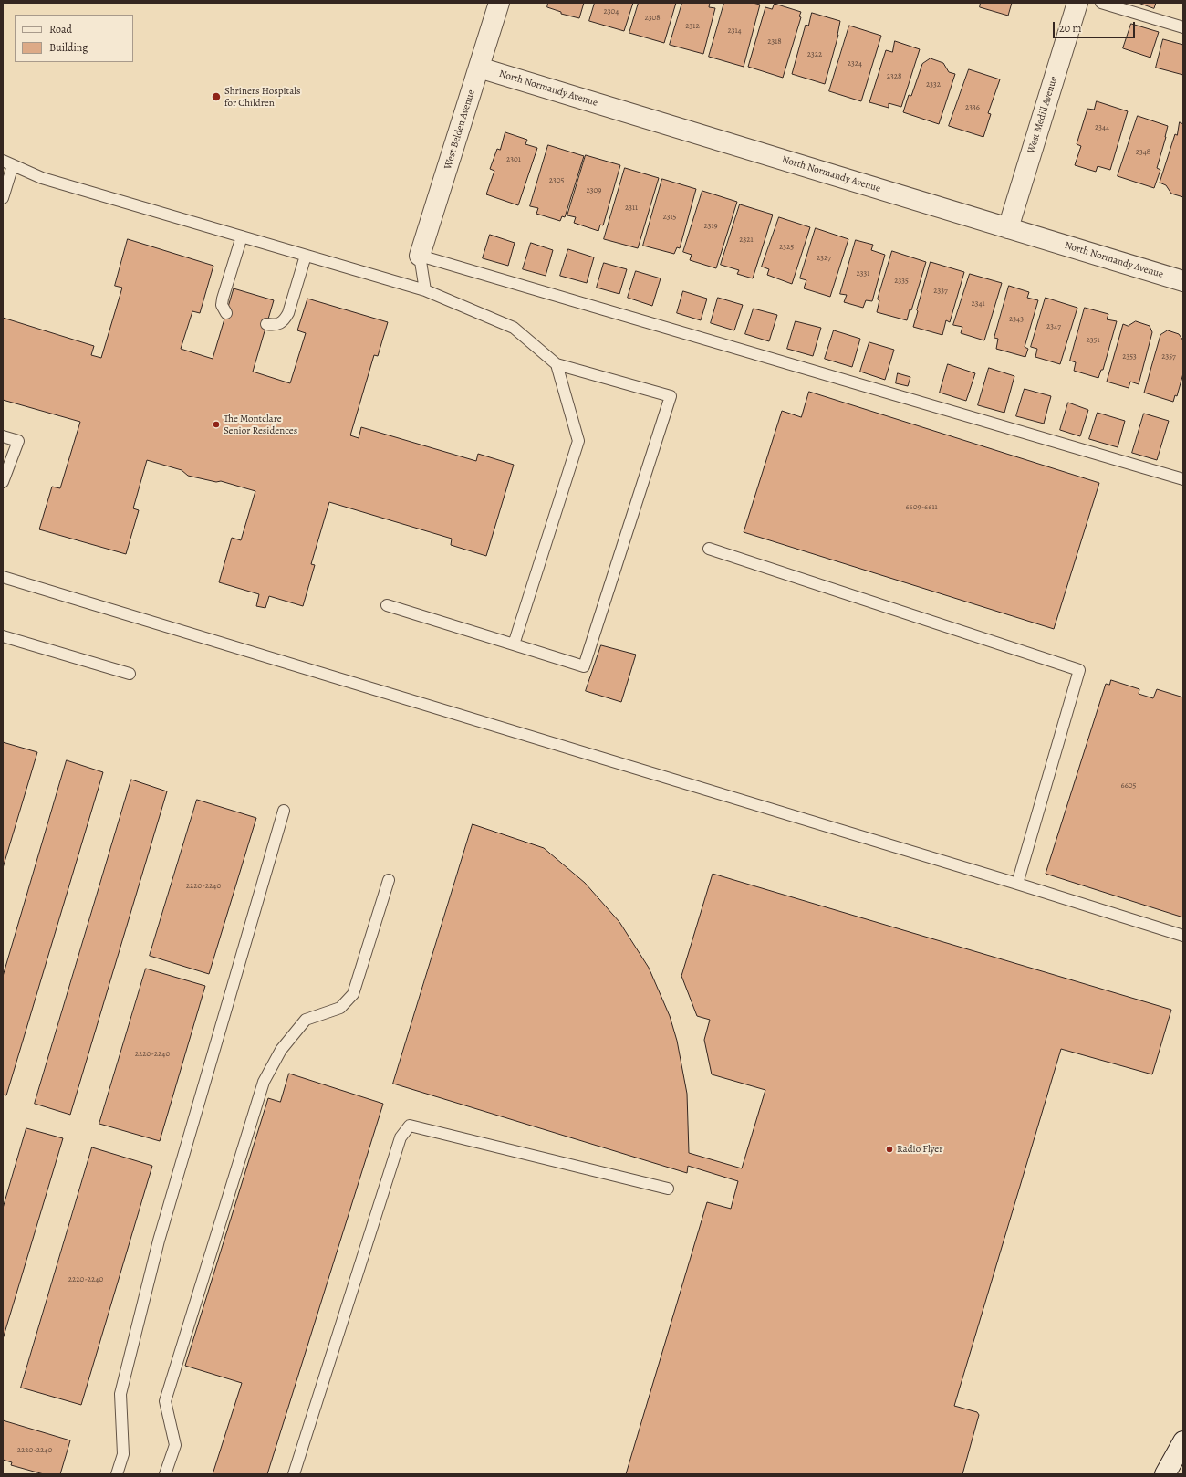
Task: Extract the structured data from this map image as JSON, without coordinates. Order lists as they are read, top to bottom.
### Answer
{
  "streets": {
    "street": ["North Normandy Avenue", "West Medill Avenue", "West Belden Avenue"]
  },
  "crossings": [
    ["North Normandy Avenue", "West Medill Avenue"],
    ["North Normandy Avenue", "West Belden Avenue"]
  ],
  "places": ["Shriners Hospitals for Children", "The Montclare Senior Residences", "Radio Flyer"],
  "house_numbers": [
    "2304",
    "2308",
    "2312",
    "2314",
    "2318",
    "2322",
    "2324",
    "2328",
    "2332",
    "2336",
    "2344",
    "2348",
    "2301",
    "2305",
    "2309",
    "2311",
    "2315",
    "2319",
    "2321",
    "2325",
    "2327",
    "2331",
    "2335",
    "2337",
    "2341",
    "2343",
    "2347",
    "2351",
    "2353",
    "2357",
    "6609-6611",
    "6605",
    "2220-2240",
    "2220-2240",
    "2220-2240",
    "2220-2240"
  ],
  "legend": ["Road", "Building"],
  "scale_bar": "20 m"
}
